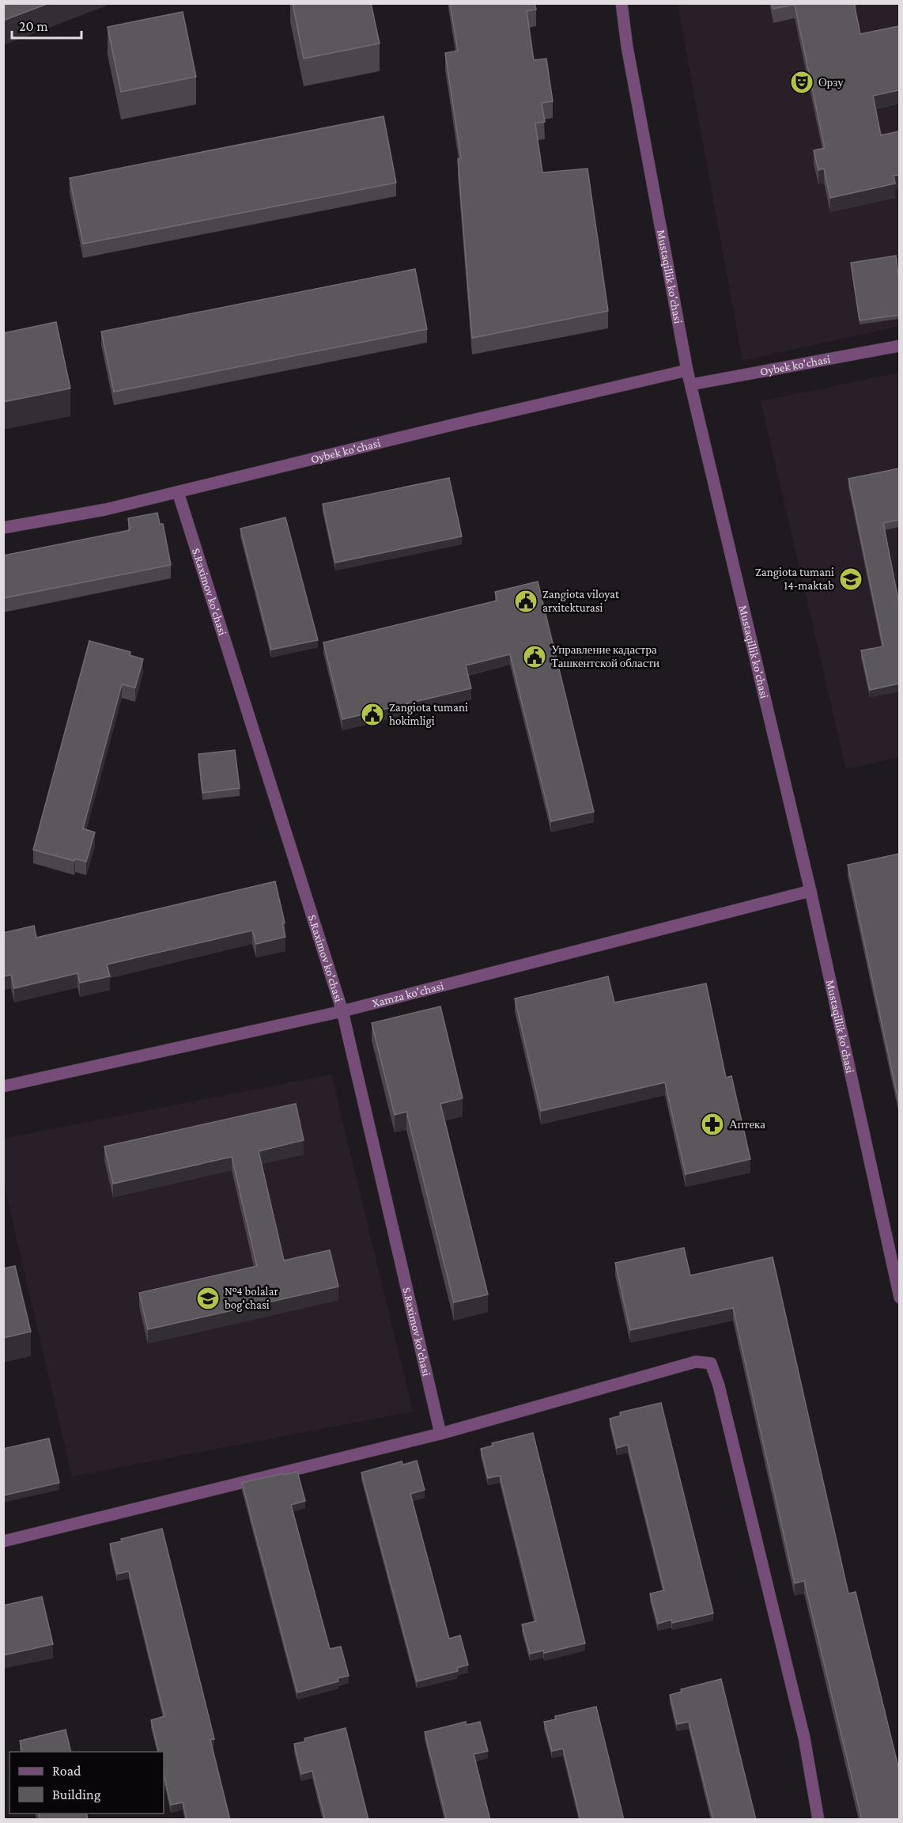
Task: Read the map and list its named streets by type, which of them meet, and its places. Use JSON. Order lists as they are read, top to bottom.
{
  "streets": {
    "street": [
      "Mustaqillik ko'chasi",
      "Oybek ko'chasi",
      "S.Raximov ko'chasi",
      "Xamza ko'chasi"
    ]
  },
  "crossings": [
    ["Mustaqillik ko'chasi", "Oybek ko'chasi"],
    ["Mustaqillik ko'chasi", "Xamza ko'chasi"],
    ["Oybek ko'chasi", "S.Raximov ko'chasi"],
    ["S.Raximov ko'chasi", "Xamza ko'chasi"]
  ],
  "places": {
    "theatre": ["Орзу"],
    "school or university": ["Zangiota tumani 14-maktab", "№4 bolalar bog'chasi"],
    "public building": ["Zangiota viloyat arxitekturasi", "Управление кадастра Ташкентской области", "Zangiota tumani hokimligi"],
    "pharmacy": ["Аптека"]
  },
  "legend": ["Road", "Building"],
  "scale_bar": "20 m"
}
